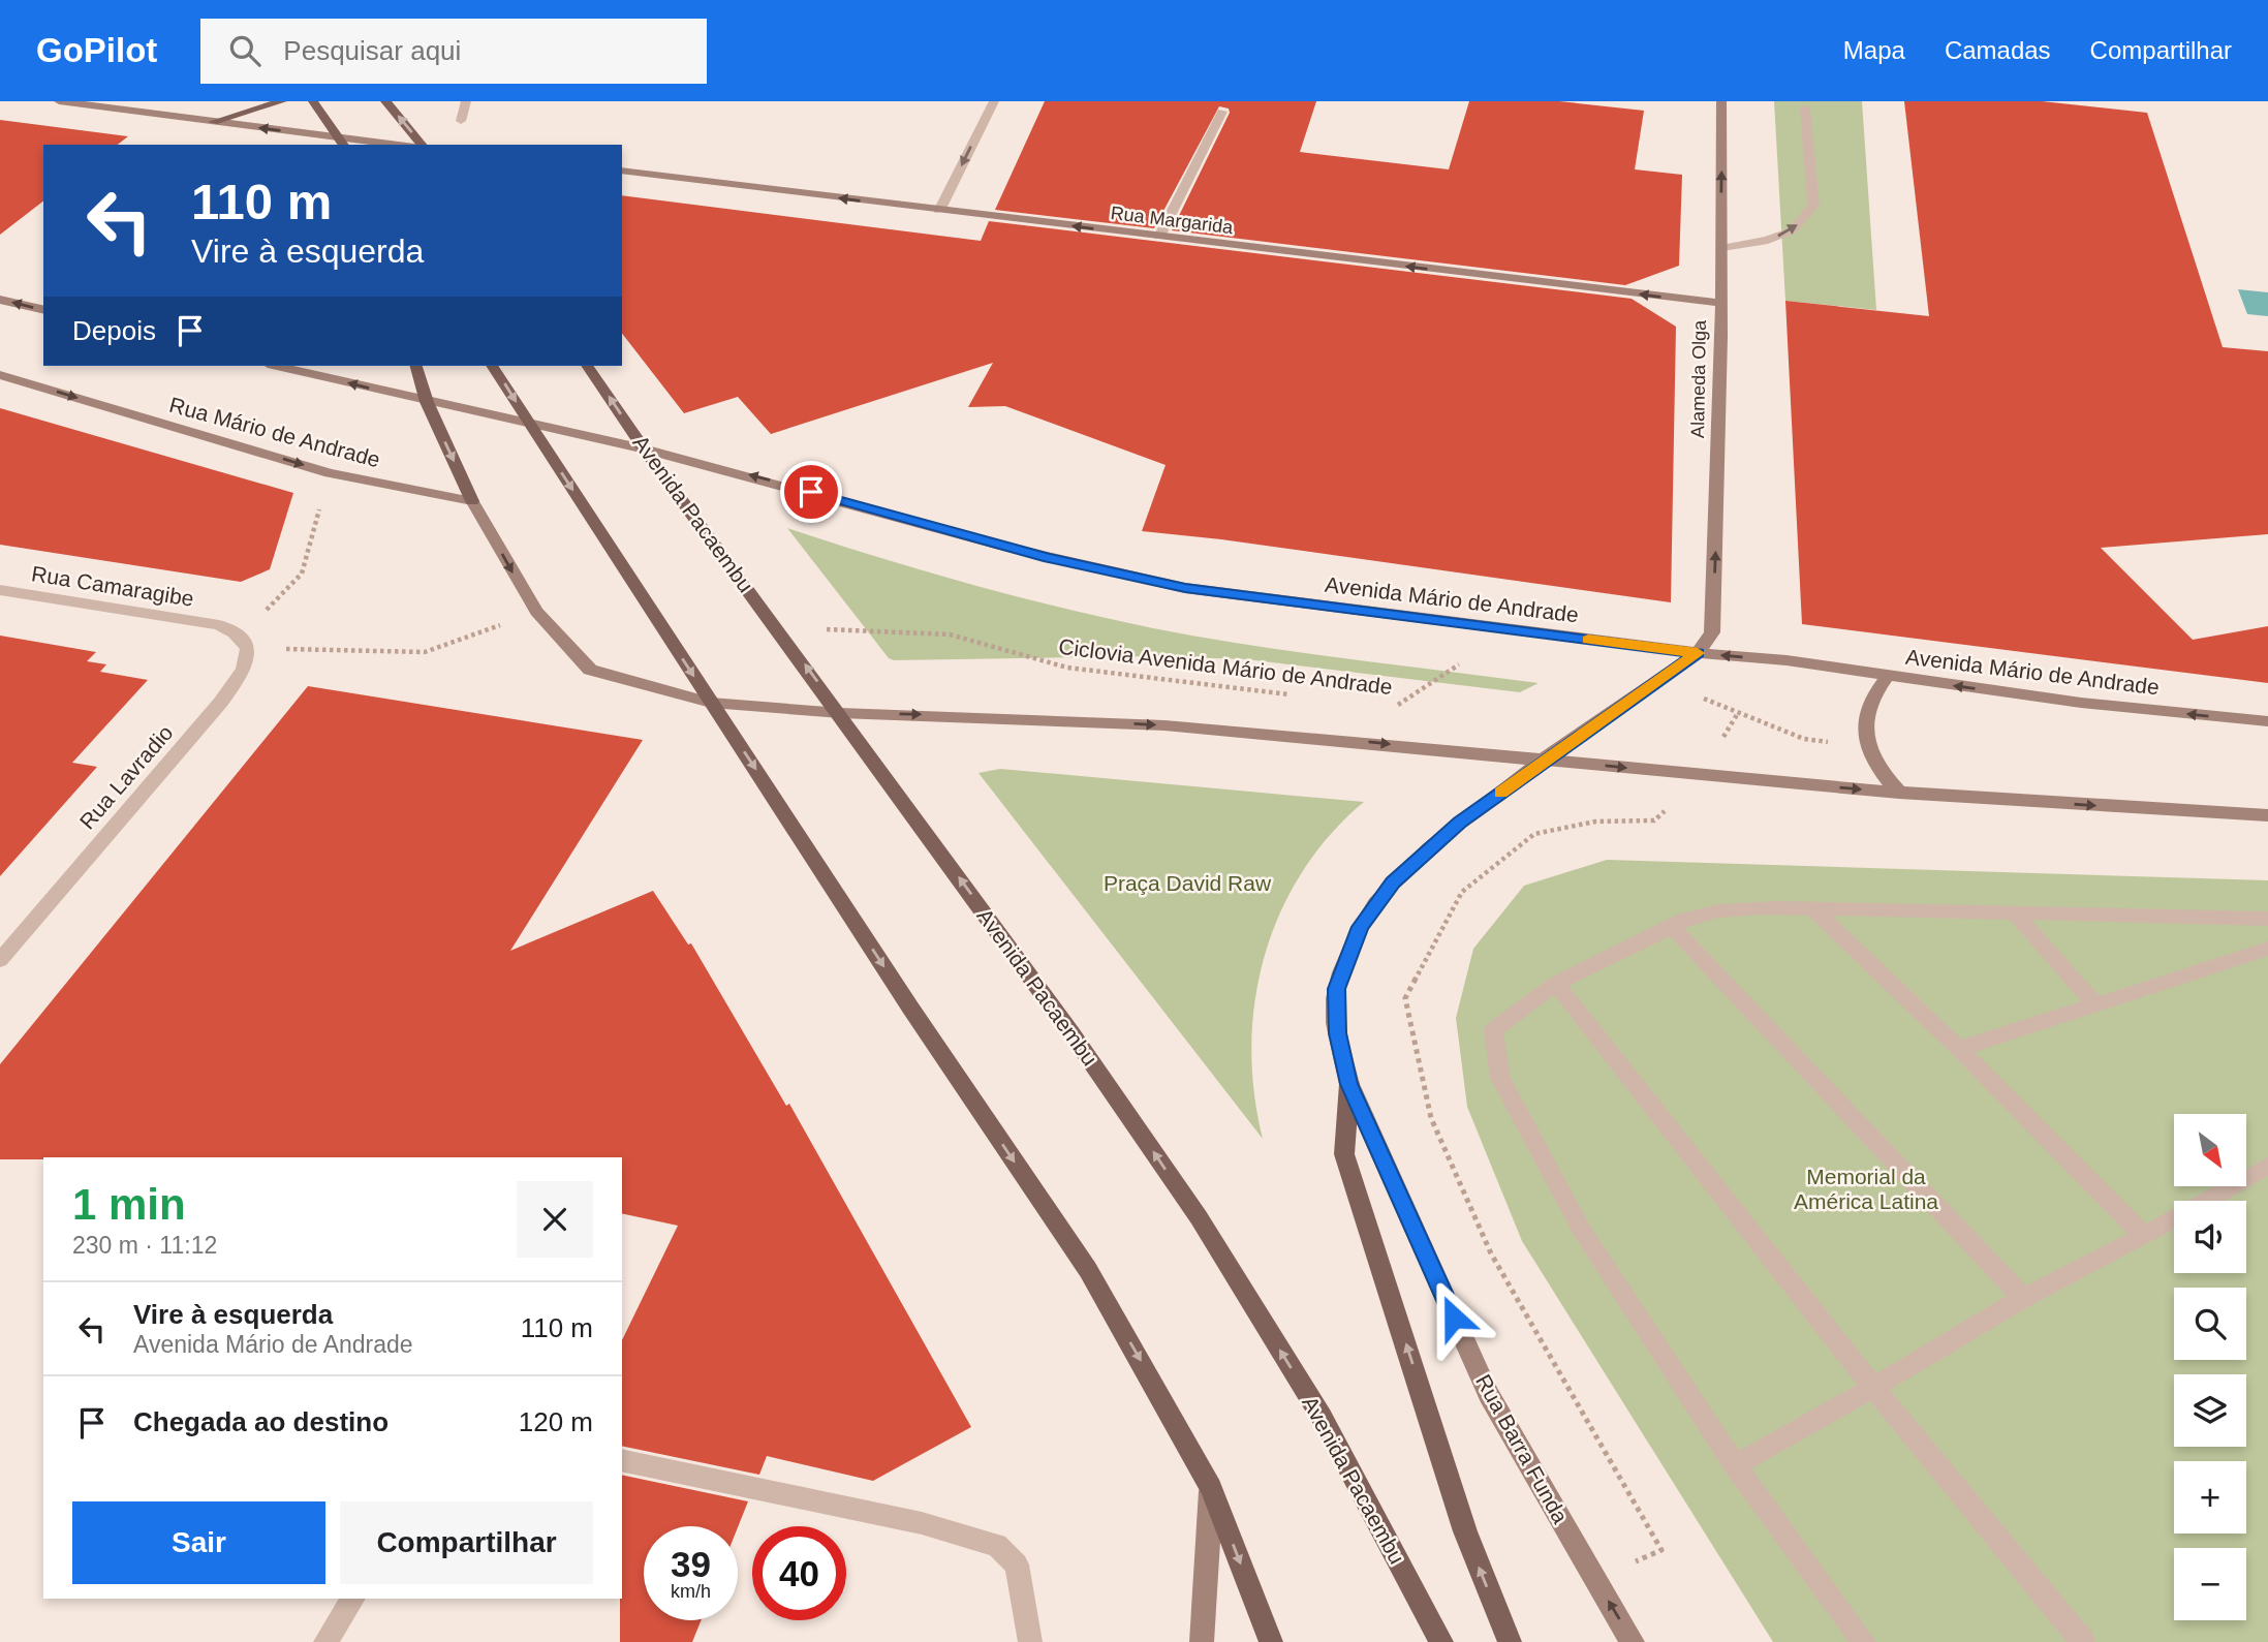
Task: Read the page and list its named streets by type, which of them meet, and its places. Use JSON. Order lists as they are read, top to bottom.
{
  "streets": {
    "main road": ["Avenida Pacaembu"],
    "street": [
      "Rua Margarida",
      "Alameda Olga",
      "Rua Mário de Andrade",
      "Rua Camaragibe",
      "Avenida Mário de Andrade",
      "Rua Lavradio",
      "Rua Barra Funda"
    ],
    "path": ["Ciclovia Avenida Mário de Andrade"]
  },
  "crossings": [
    ["Rua Margarida", "Alameda Olga"],
    ["Alameda Olga", "Avenida Mário de Andrade"],
    ["Alameda Olga", "Rua Barra Funda"],
    ["Avenida Pacaembu", "Avenida Mário de Andrade"],
    ["Avenida Pacaembu", "Ciclovia Avenida Mário de Andrade"],
    ["Rua Camaragibe", "Rua Lavradio"],
    ["Avenida Mário de Andrade", "Rua Barra Funda"]
  ],
  "one_way": ["Rua Margarida", "Alameda Olga", "Rua Barra Funda"],
  "parks": ["Praça David Raw", "Memorial da América Latina"],
  "north": "bottom right",
  "page": {
    "header": "GoPilot",
    "search": "Pesquisar aqui",
    "nav": ["Mapa", "Camadas", "Compartilhar"],
    "turn": ["110 m", "Vire à esquerda"],
    "then": "Depois",
    "map_buttons": ["+", "−"],
    "heading": ["1 min", "230 m · 11:12"],
    "list": [
      {
        "name": "Vire à esquerda",
        "note": "Avenida Mário de Andrade",
        "value": "110 m"
      },
      {
        "name": "Chegada ao destino",
        "value": "120 m"
      }
    ],
    "buttons": ["Sair", "Compartilhar"],
    "speed": "39 km/h",
    "limit": "40"
  }
}
